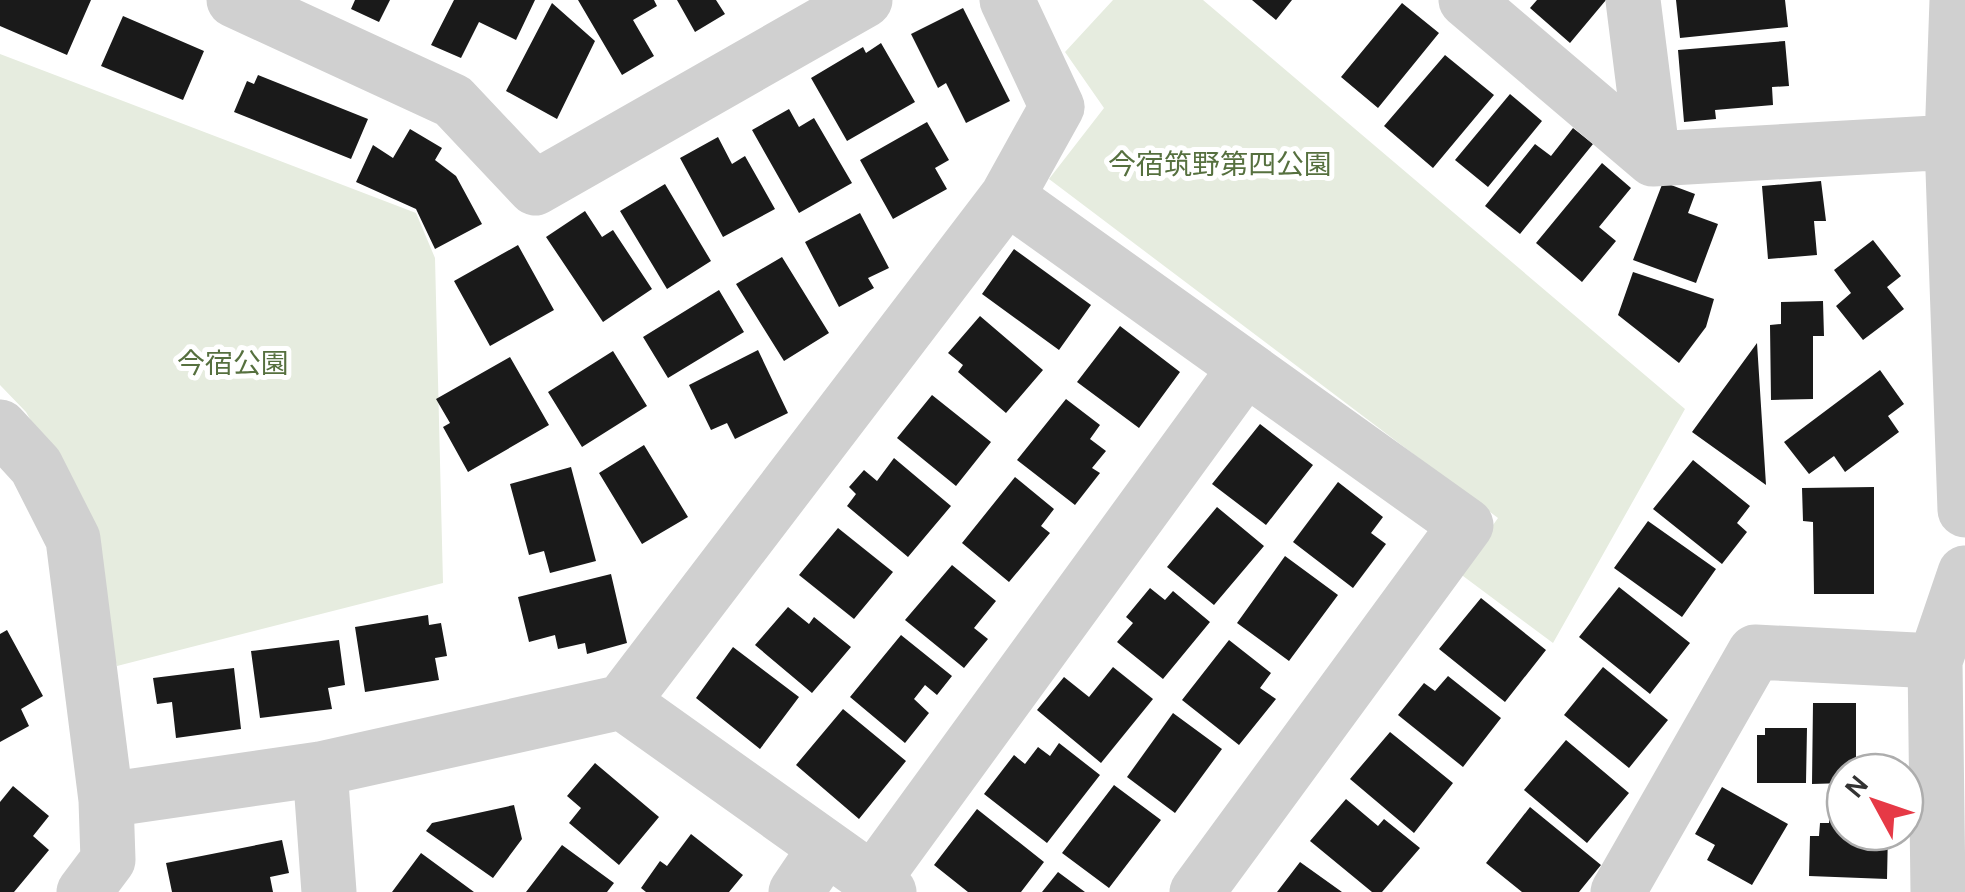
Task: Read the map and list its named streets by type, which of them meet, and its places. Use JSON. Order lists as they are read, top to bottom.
{
  "parks": ["今宿筑野第四公園", "今宿公園"],
  "north": "top left"
}
